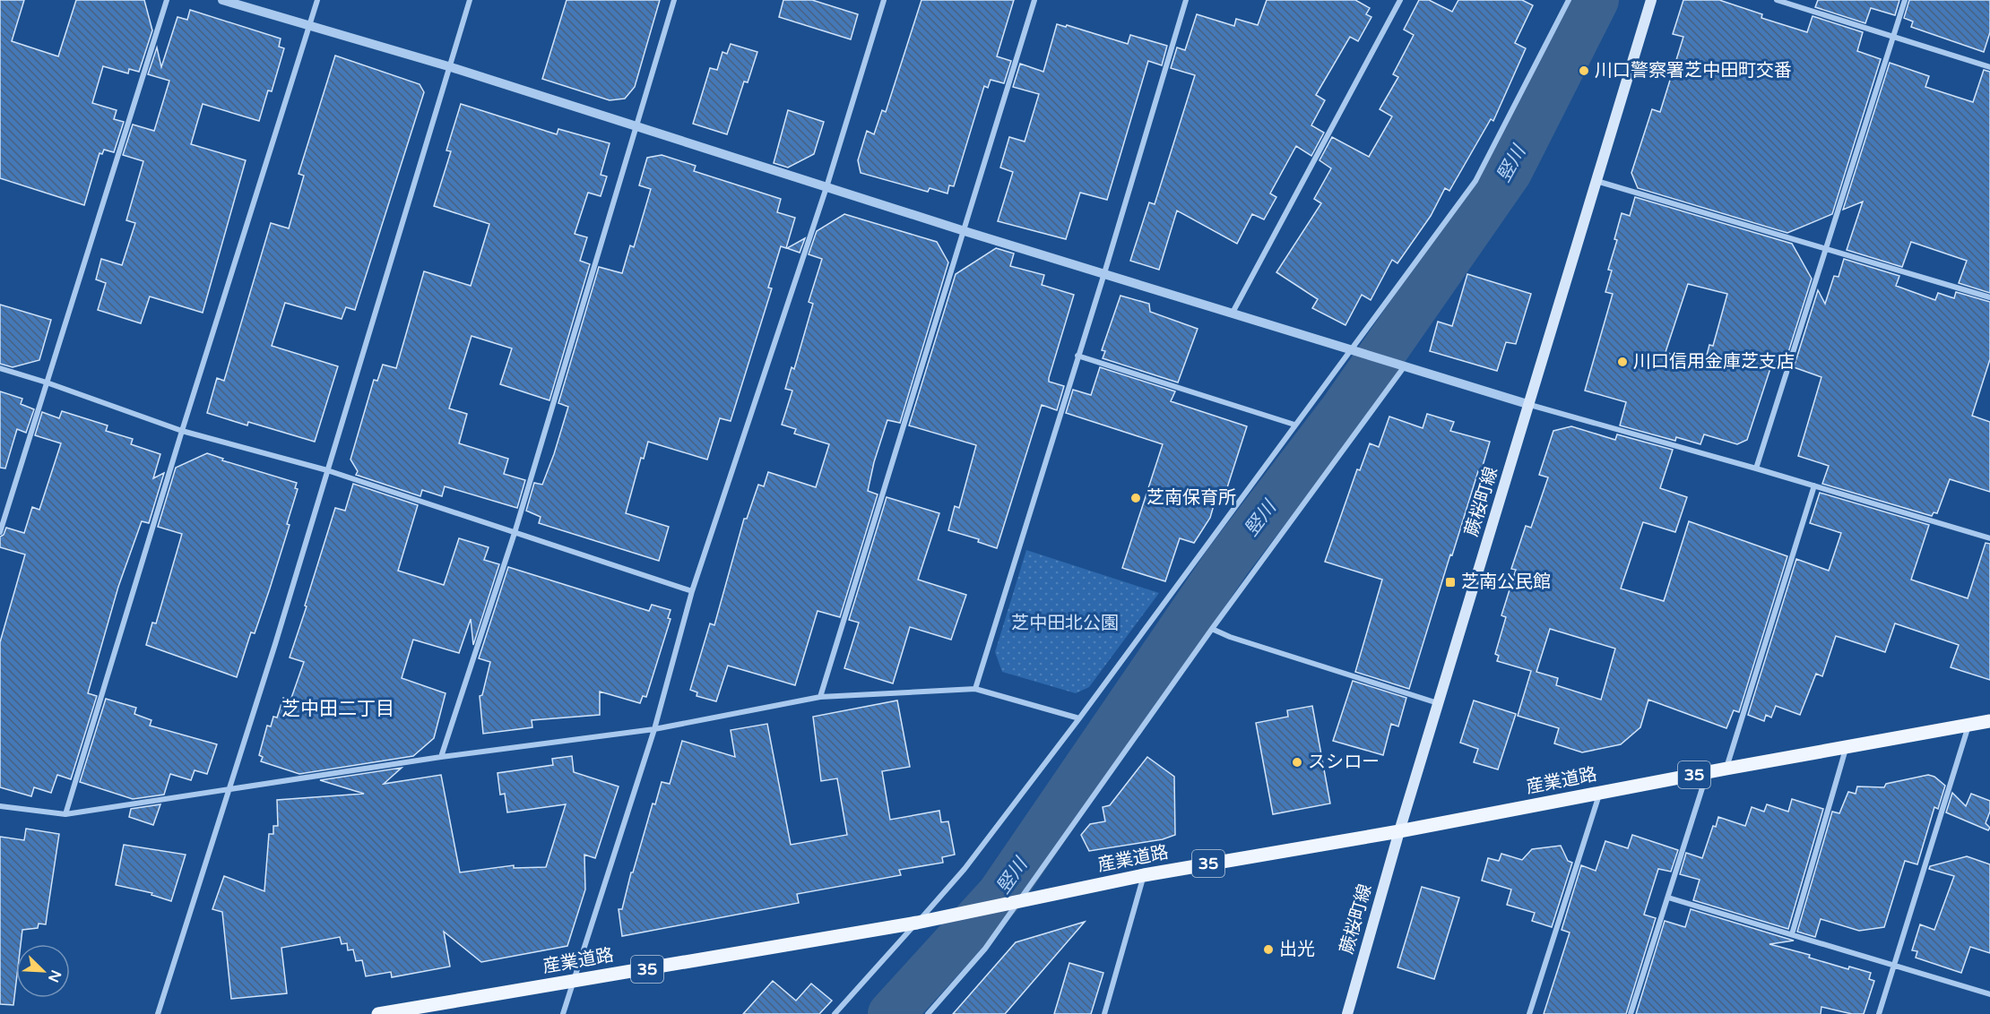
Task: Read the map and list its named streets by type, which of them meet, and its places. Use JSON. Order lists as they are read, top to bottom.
{
  "streets": {
    "main road": ["蕨桜町線", "35", "産業道路"]
  },
  "crossings": [
    ["蕨桜町線", "産業道路"]
  ],
  "districts": ["芝中田二丁目"],
  "water": ["竪川"],
  "parks": ["芝中田北公園"],
  "places": {
    "other": [
      "川口警察署芝中田町交番",
      "川口信用金庫芝支店",
      "芝南保育所",
      "スシロー",
      "出光"
    ],
    "transit": ["芝南公民館"]
  },
  "north": "bottom right"
}
